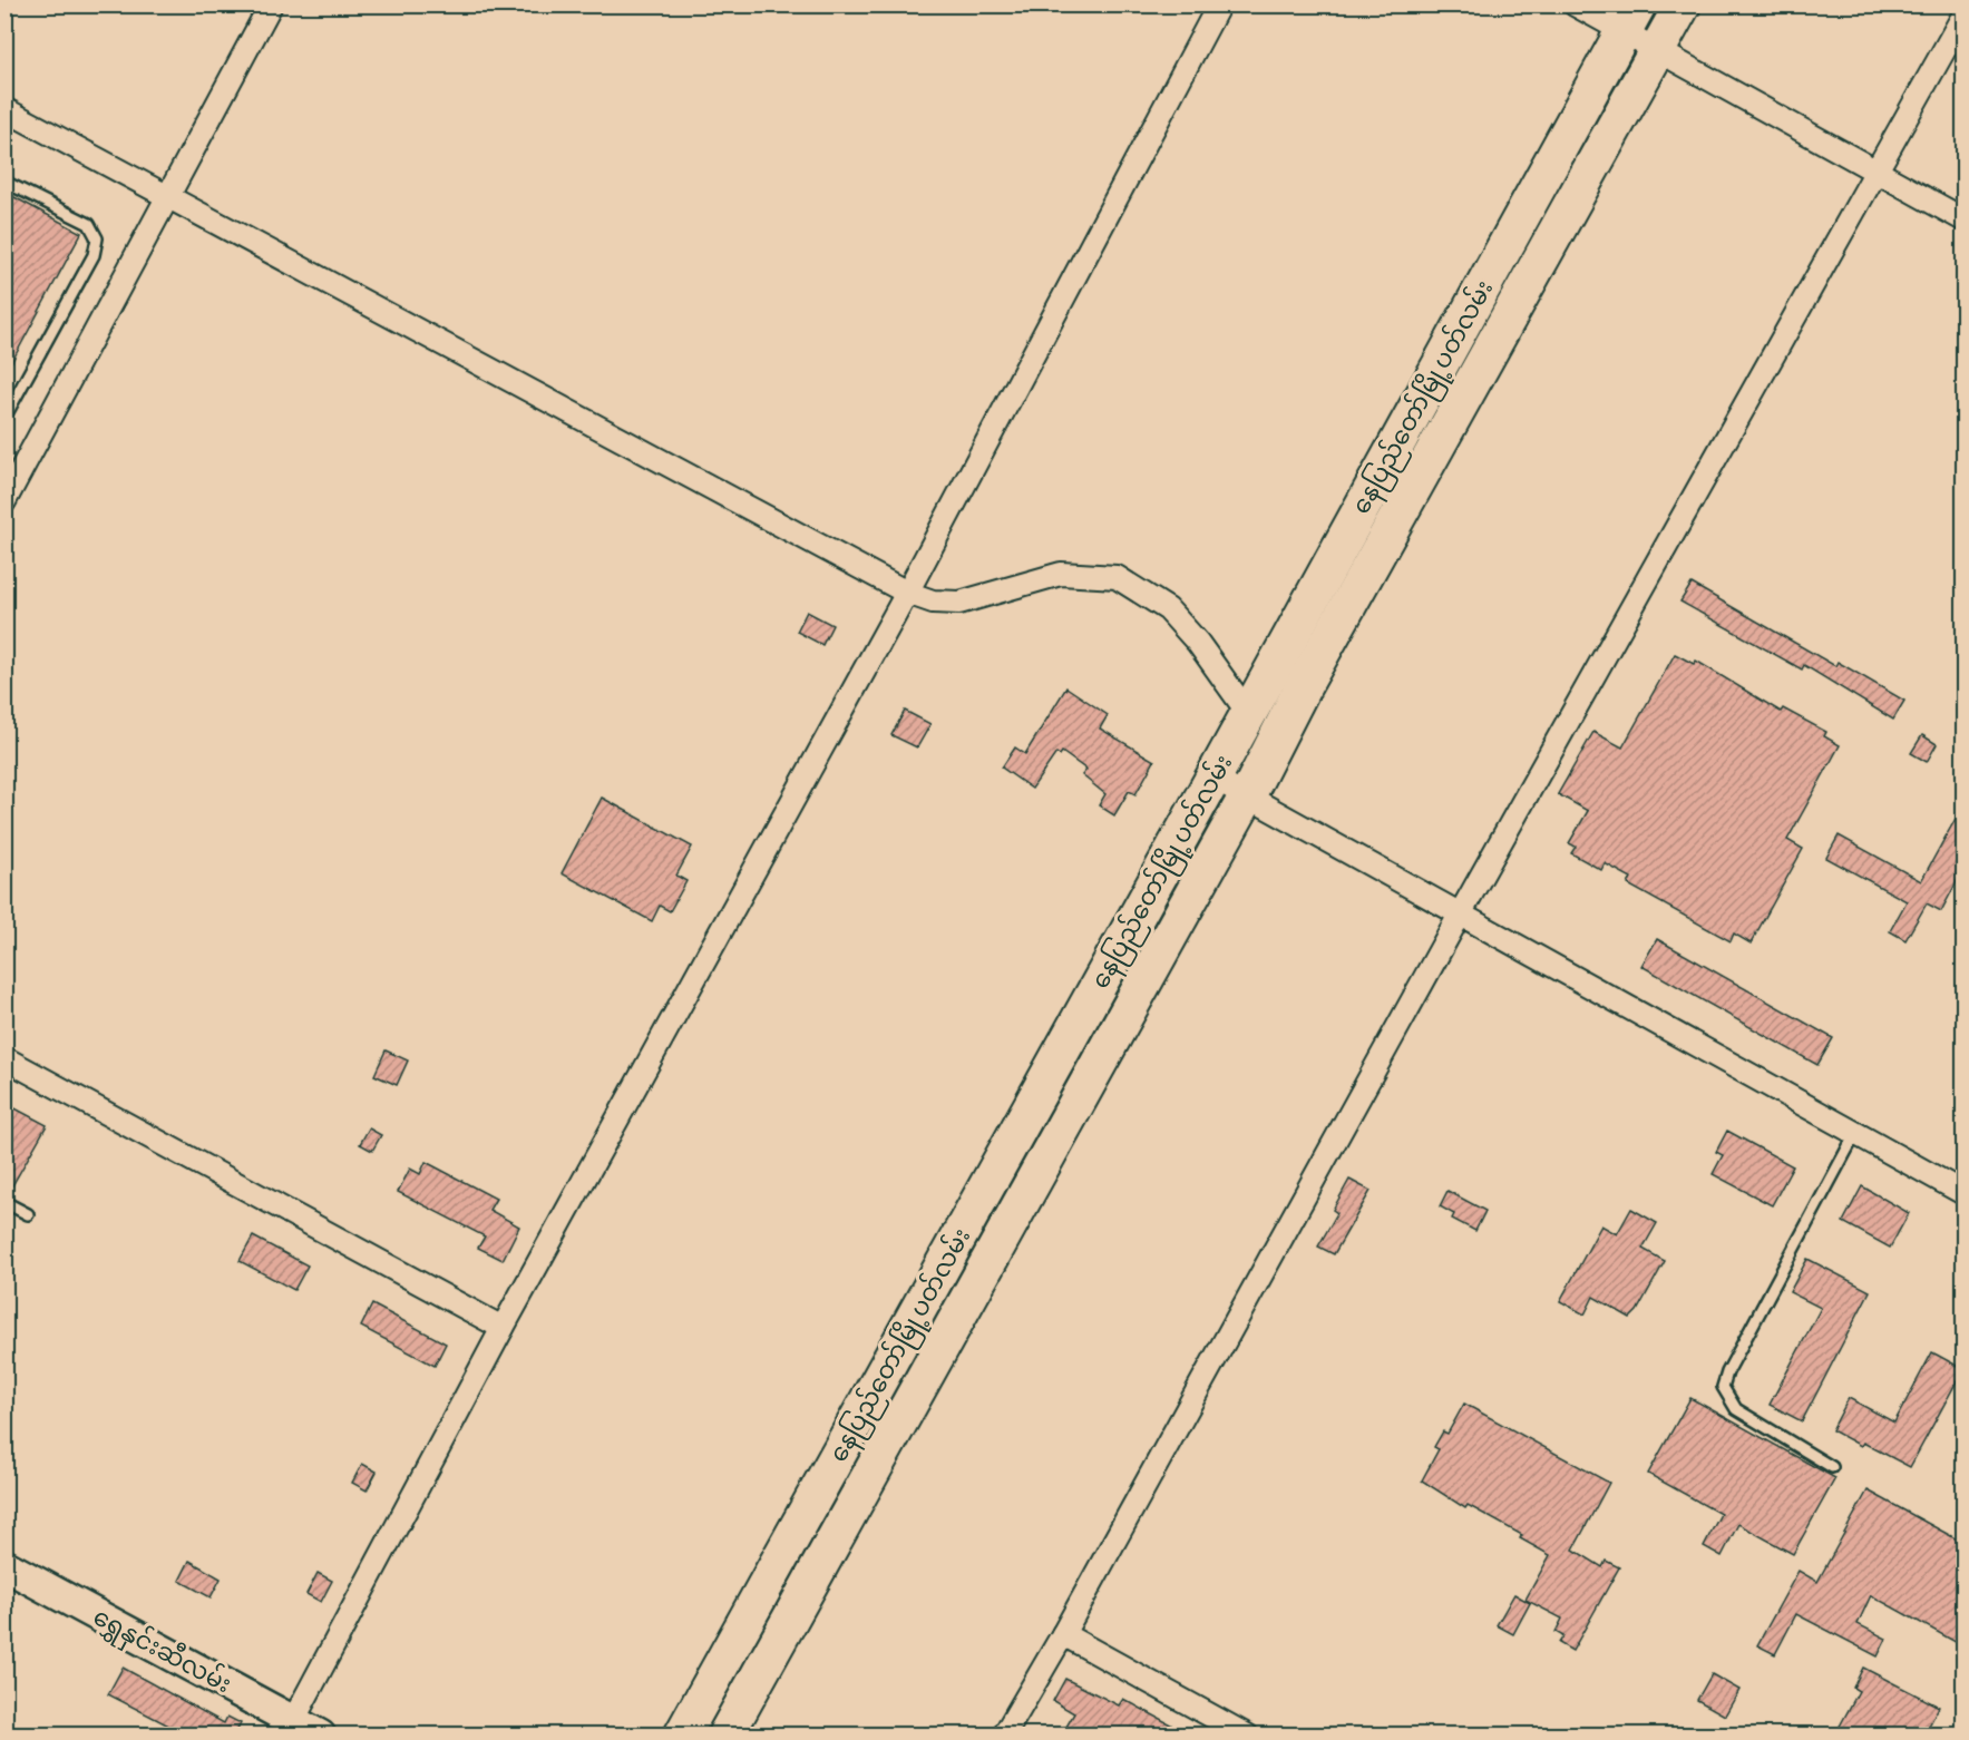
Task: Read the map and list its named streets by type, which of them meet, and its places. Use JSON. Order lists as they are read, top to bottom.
{
  "streets": {
    "main road": ["နေပြည်တော်မြို့ပတ်လမ်း"],
    "street": ["ရွှေနှင်းဆီလမ်း"]
  }
}
